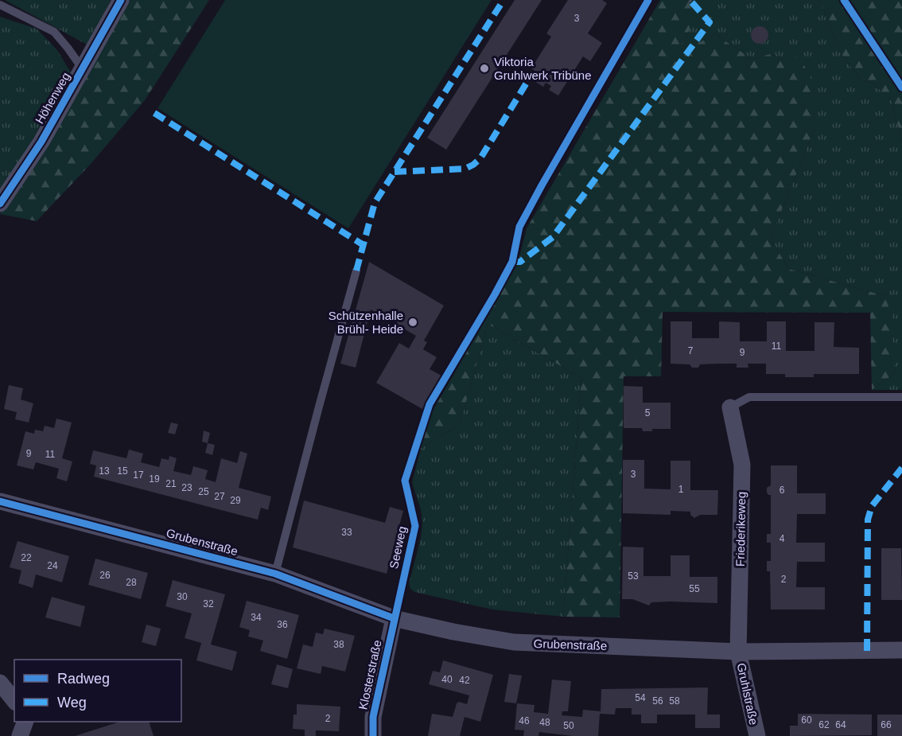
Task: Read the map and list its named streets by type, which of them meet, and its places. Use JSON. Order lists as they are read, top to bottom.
{
  "streets": {
    "street": [
      "Höhenweg",
      "Friederikeweg",
      "Grubenstraße",
      "Klosterstraße",
      "Gruhlstraße"
    ],
    "lane": ["Seeweg"]
  },
  "crossings": [
    ["Friederikeweg", "Grubenstraße"],
    ["Friederikeweg", "Gruhlstraße"],
    ["Grubenstraße", "Seeweg"],
    ["Grubenstraße", "Klosterstraße"],
    ["Grubenstraße", "Gruhlstraße"],
    ["Seeweg", "Klosterstraße"]
  ],
  "places": ["Viktoria Gruhlwerk Tribüne", "Schützenhalle Brühl- Heide"],
  "house_numbers": [
    "3",
    "11",
    "7",
    "9",
    "5",
    "9",
    "11",
    "13",
    "15",
    "3",
    "17",
    "19",
    "21",
    "23",
    "1",
    "6",
    "25",
    "27",
    "29",
    "33",
    "4",
    "22",
    "24",
    "26",
    "53",
    "2",
    "28",
    "55",
    "30",
    "32",
    "34",
    "36",
    "38",
    "40",
    "42",
    "54",
    "56",
    "58",
    "2",
    "60",
    "46",
    "48",
    "62",
    "64",
    "66",
    "50"
  ],
  "legend": ["Radweg", "Weg"]
}
